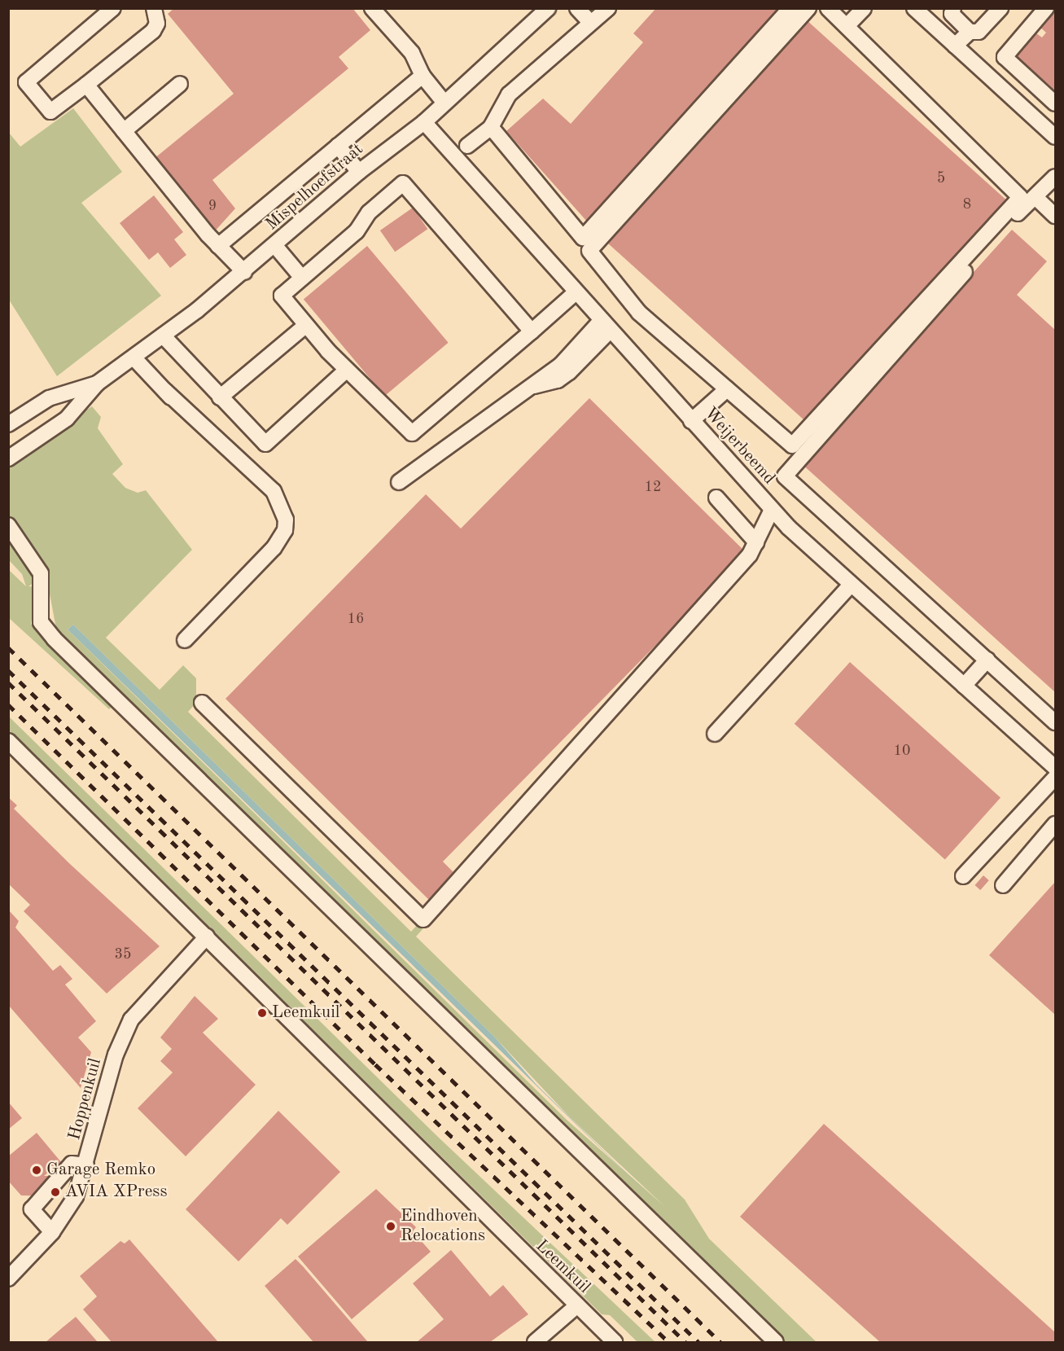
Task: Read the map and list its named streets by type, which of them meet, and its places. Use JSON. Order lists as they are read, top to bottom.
{
  "streets": {
    "street": [
      "Mispelhoefstraat",
      "Weijerbeemd",
      "Hoppenkuil",
      "Leemkuil"
    ]
  },
  "crossings": [
    ["Mispelhoefstraat", "Weijerbeemd"],
    ["Hoppenkuil", "Leemkuil"]
  ],
  "places": [
    "Leemkuil",
    "Garage Remko",
    "AVIA XPress",
    "Eindhoven Relocations"
  ],
  "house_numbers": [
    "5",
    "8",
    "9",
    "12",
    "16",
    "10",
    "35"
  ]
}
